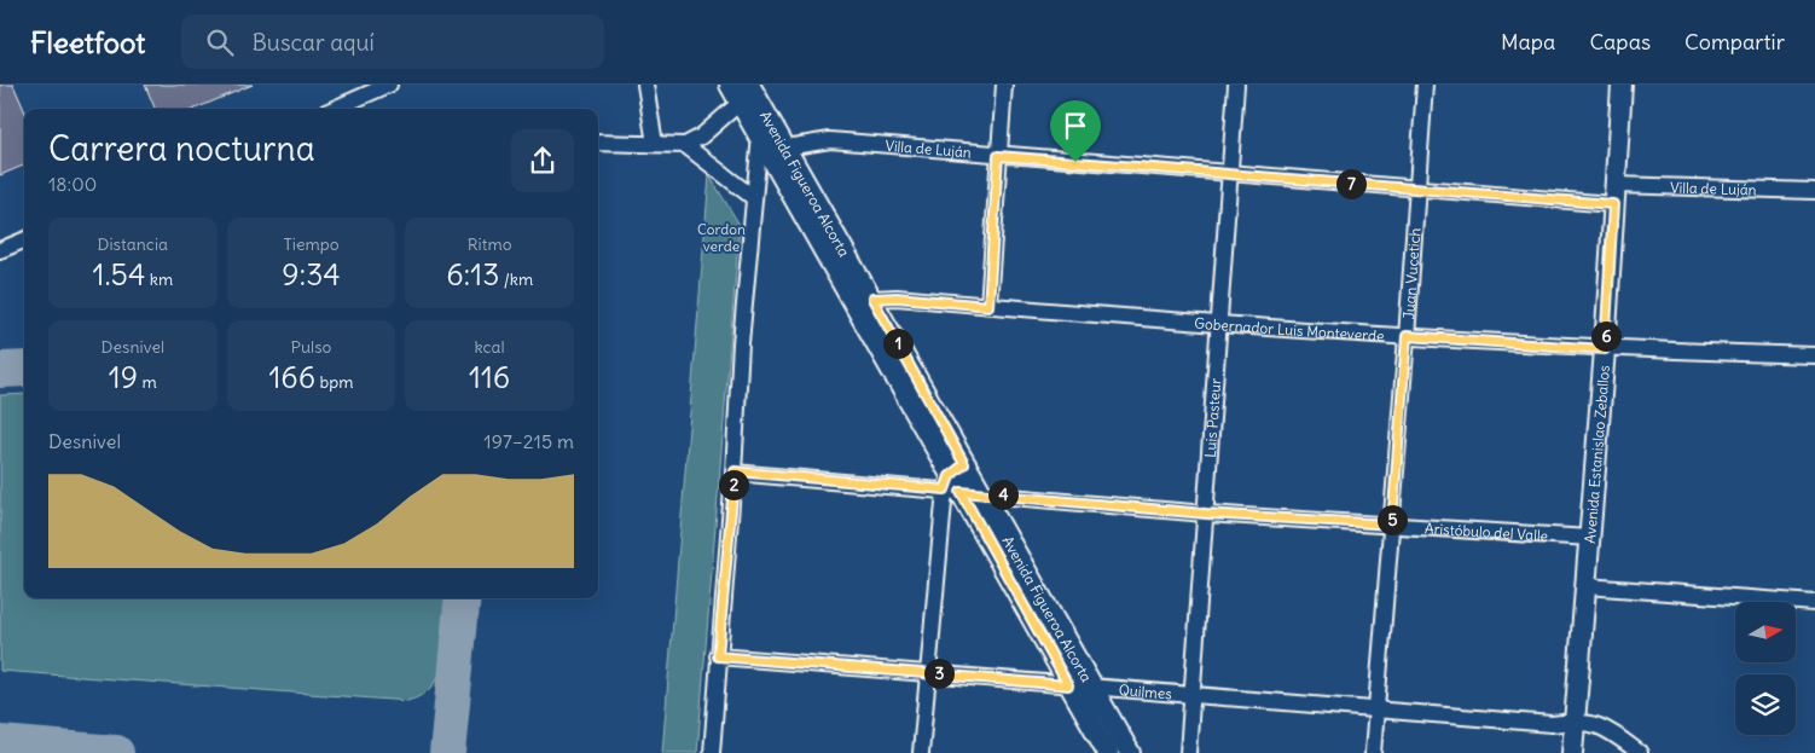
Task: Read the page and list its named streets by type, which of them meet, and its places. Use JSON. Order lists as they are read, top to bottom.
{
  "streets": {
    "main road": ["Avenida Figueroa Alcorta", "Avenida Estanislao Zeballos"],
    "street": [
      "Villa de Luján",
      "Juan Vucetich",
      "Gobernador Luis Monteverde",
      "Luis Pasteur",
      "Aristóbulo del Valle",
      "Quilmes"
    ]
  },
  "crossings": [
    ["Villa de Luján", "Avenida Figueroa Alcorta"],
    ["Villa de Luján", "Juan Vucetich"],
    ["Villa de Luján", "Luis Pasteur"],
    ["Villa de Luján", "Avenida Estanislao Zeballos"],
    ["Avenida Figueroa Alcorta", "Gobernador Luis Monteverde"],
    ["Avenida Figueroa Alcorta", "Aristóbulo del Valle"],
    ["Avenida Figueroa Alcorta", "Quilmes"],
    ["Juan Vucetich", "Gobernador Luis Monteverde"],
    ["Juan Vucetich", "Aristóbulo del Valle"],
    ["Juan Vucetich", "Quilmes"],
    ["Gobernador Luis Monteverde", "Luis Pasteur"],
    ["Gobernador Luis Monteverde", "Avenida Estanislao Zeballos"],
    ["Luis Pasteur", "Aristóbulo del Valle"],
    ["Luis Pasteur", "Quilmes"],
    ["Avenida Estanislao Zeballos", "Aristóbulo del Valle"],
    ["Avenida Estanislao Zeballos", "Quilmes"]
  ],
  "parks": ["Cordon verde"],
  "north": "right",
  "page": {
    "header": "Fleetfoot",
    "search": "Buscar aquí",
    "nav": ["Mapa", "Capas", "Compartir"],
    "heading": ["Carrera nocturna", "18:00"],
    "pins": [
      "7",
      "6",
      "1",
      "2",
      "4",
      "5",
      "3"
    ],
    "stats": [
      ["Distancia", "1.54 km"],
      ["Tiempo", "9:34"],
      ["Ritmo", "6:13 /km"],
      ["Desnivel", "19 m"],
      ["Pulso", "166 bpm"],
      ["kcal", "116"]
    ],
    "chart": ["Desnivel", "197–215 m"]
  }
}
